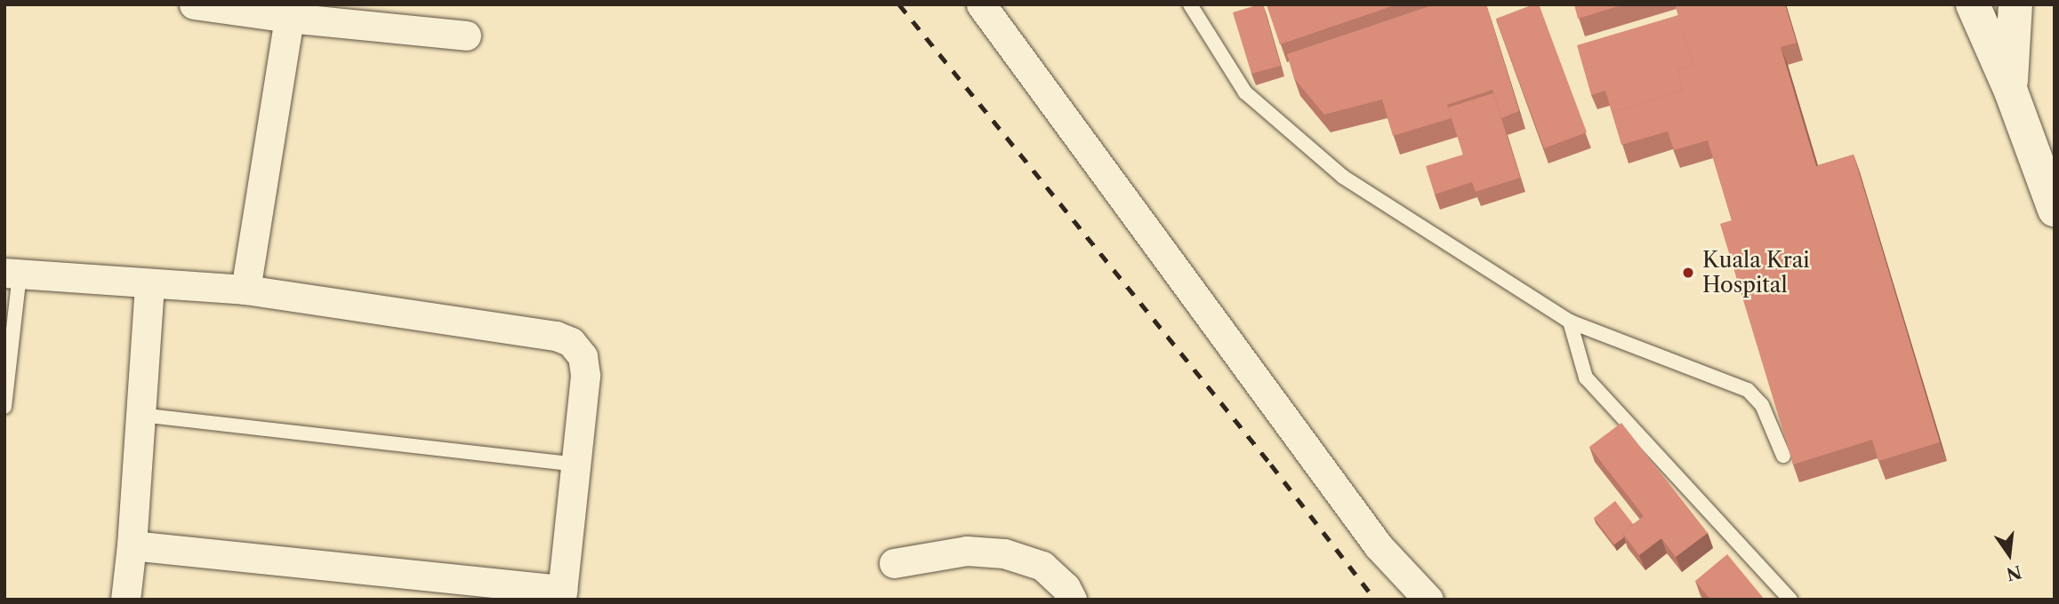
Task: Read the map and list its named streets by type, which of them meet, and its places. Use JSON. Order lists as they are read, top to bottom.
{
  "places": ["Kuala Krai Hospital"],
  "north": "bottom"
}
